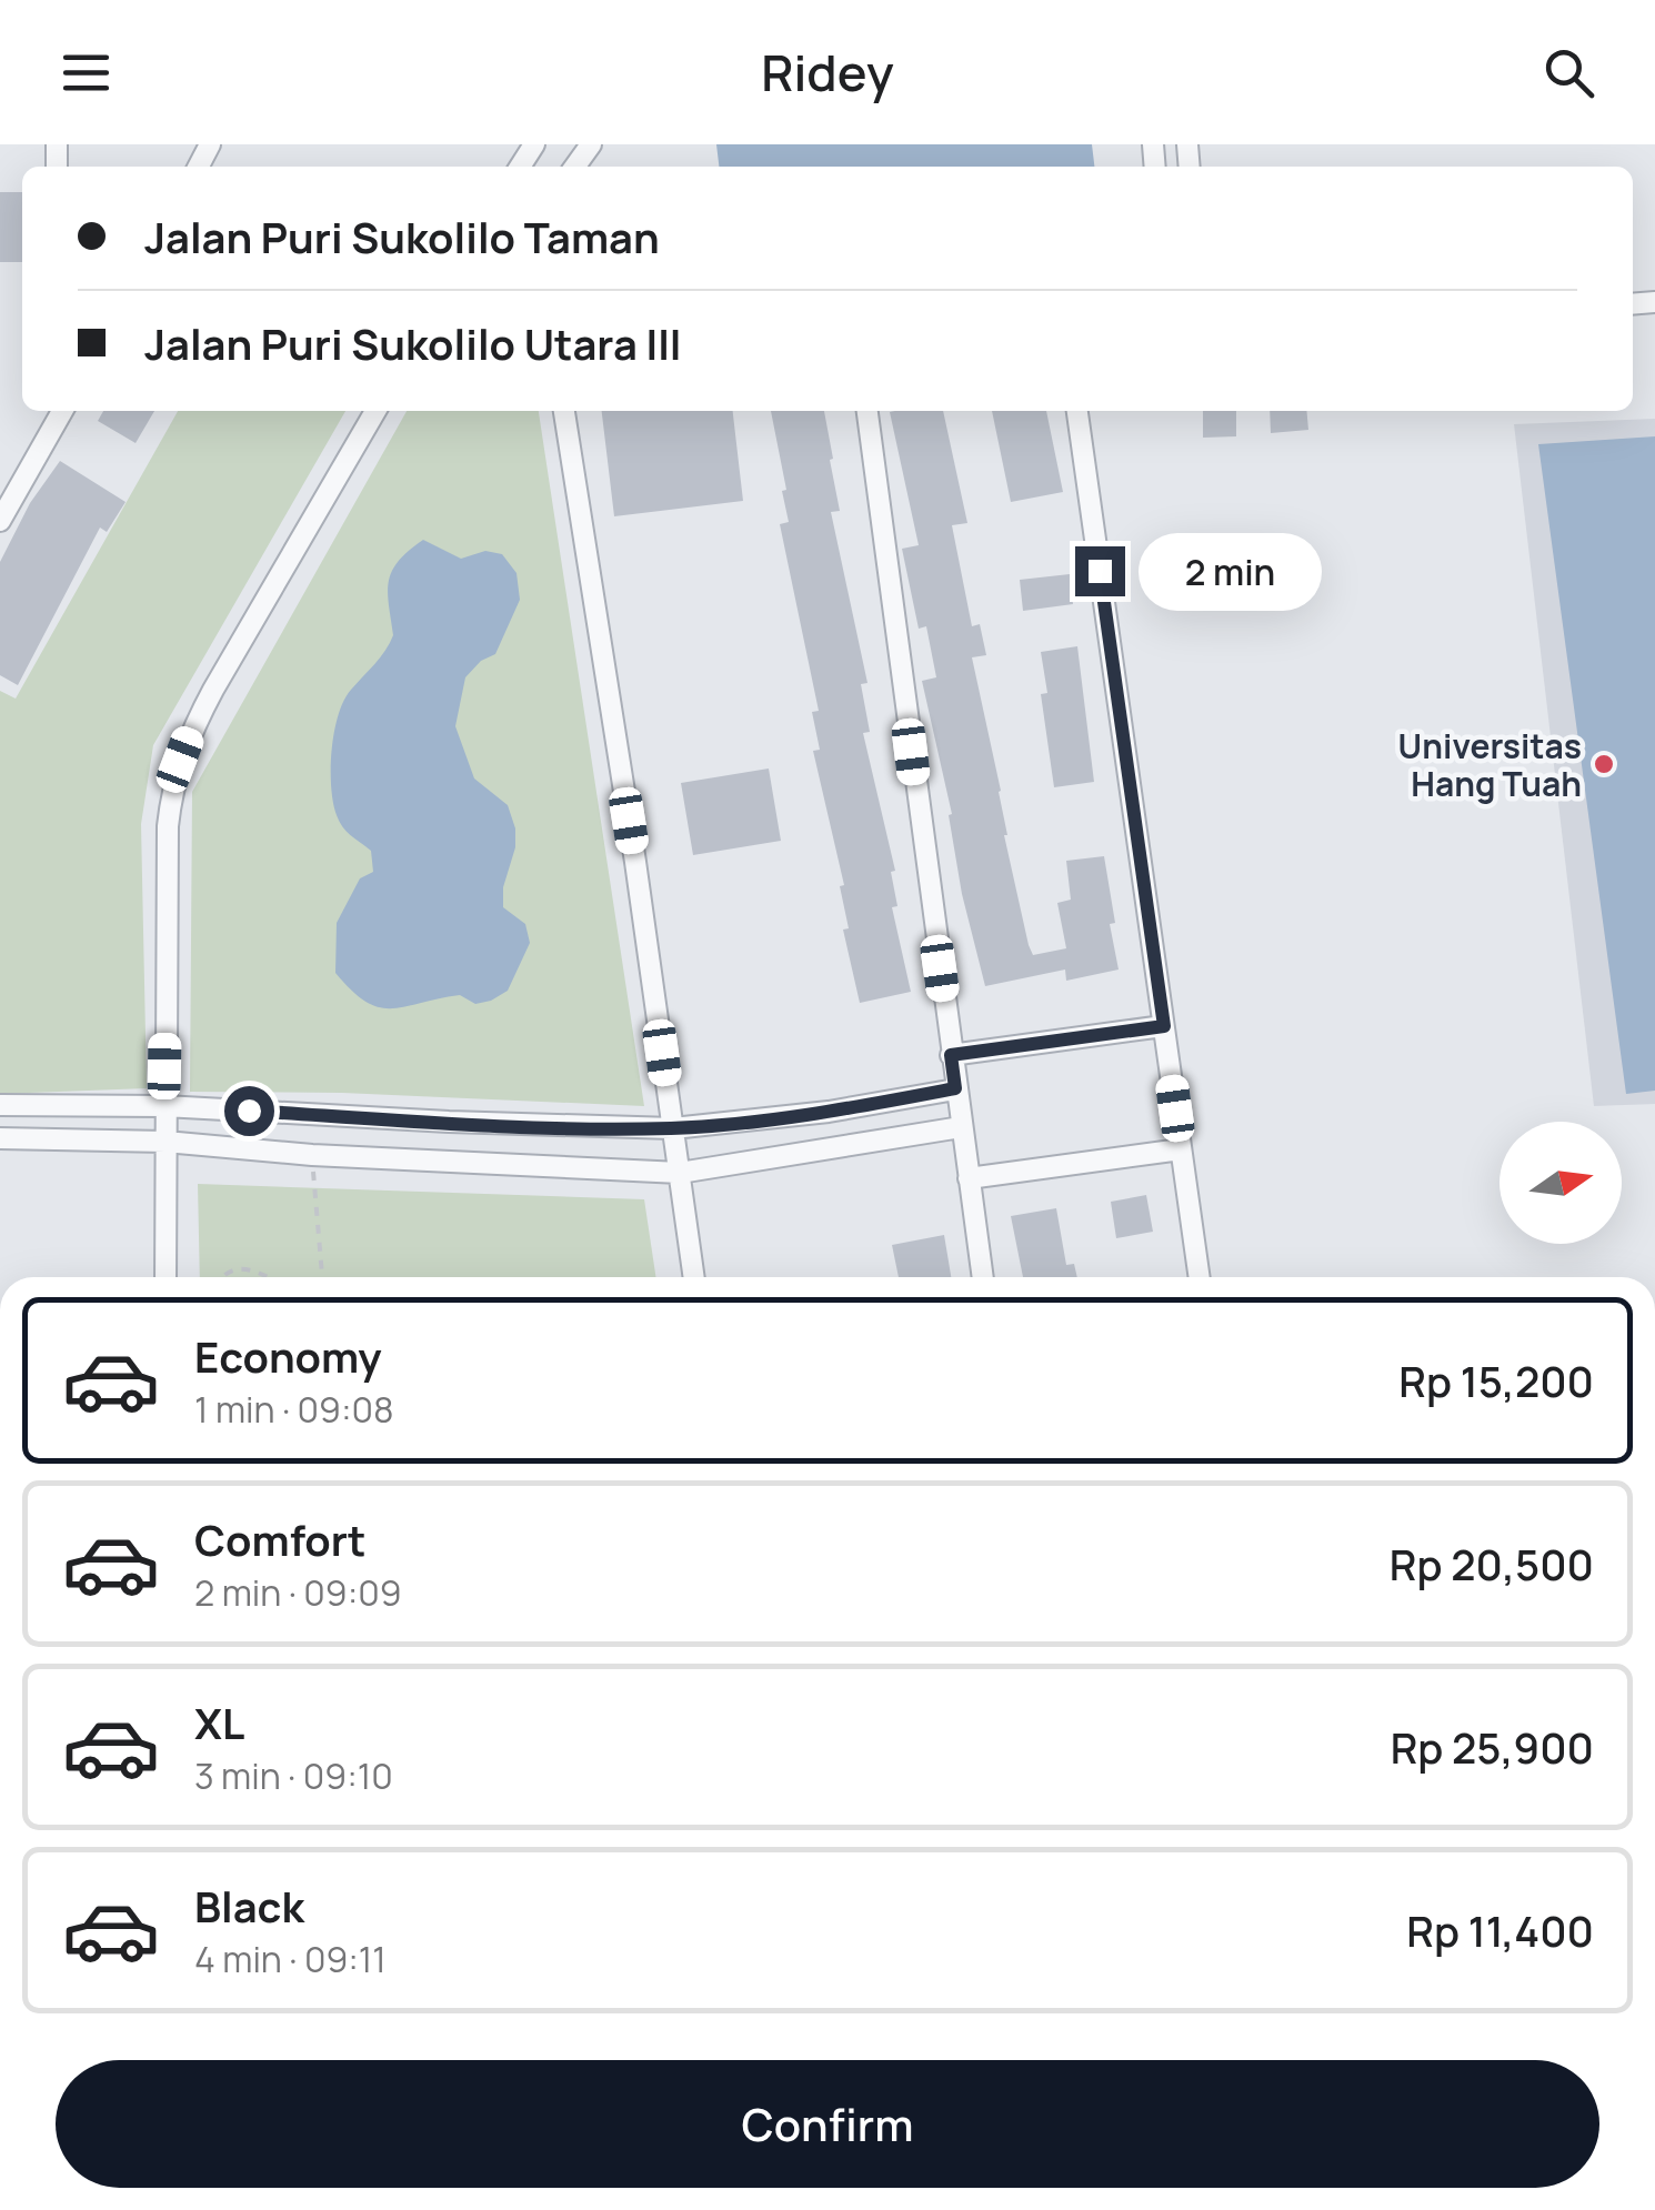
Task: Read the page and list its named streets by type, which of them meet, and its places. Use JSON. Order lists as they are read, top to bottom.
{
  "places": ["Universitas Hang Tuah"],
  "north": "right",
  "page": {
    "header": "Ridey",
    "banner": ["Jalan Puri Sukolilo Taman", "Jalan Puri Sukolilo Utara III"],
    "bubble": "2 min",
    "list": [
      {
        "name": "Economy",
        "note": "1 min · 09:08",
        "value": "Rp 15,200"
      },
      {
        "name": "Comfort",
        "note": "2 min · 09:09",
        "value": "Rp 20,500"
      },
      {
        "name": "XL",
        "note": "3 min · 09:10",
        "value": "Rp 25,900"
      },
      {
        "name": "Black",
        "note": "4 min · 09:11",
        "value": "Rp 11,400"
      }
    ],
    "buttons": "Confirm"
  }
}
